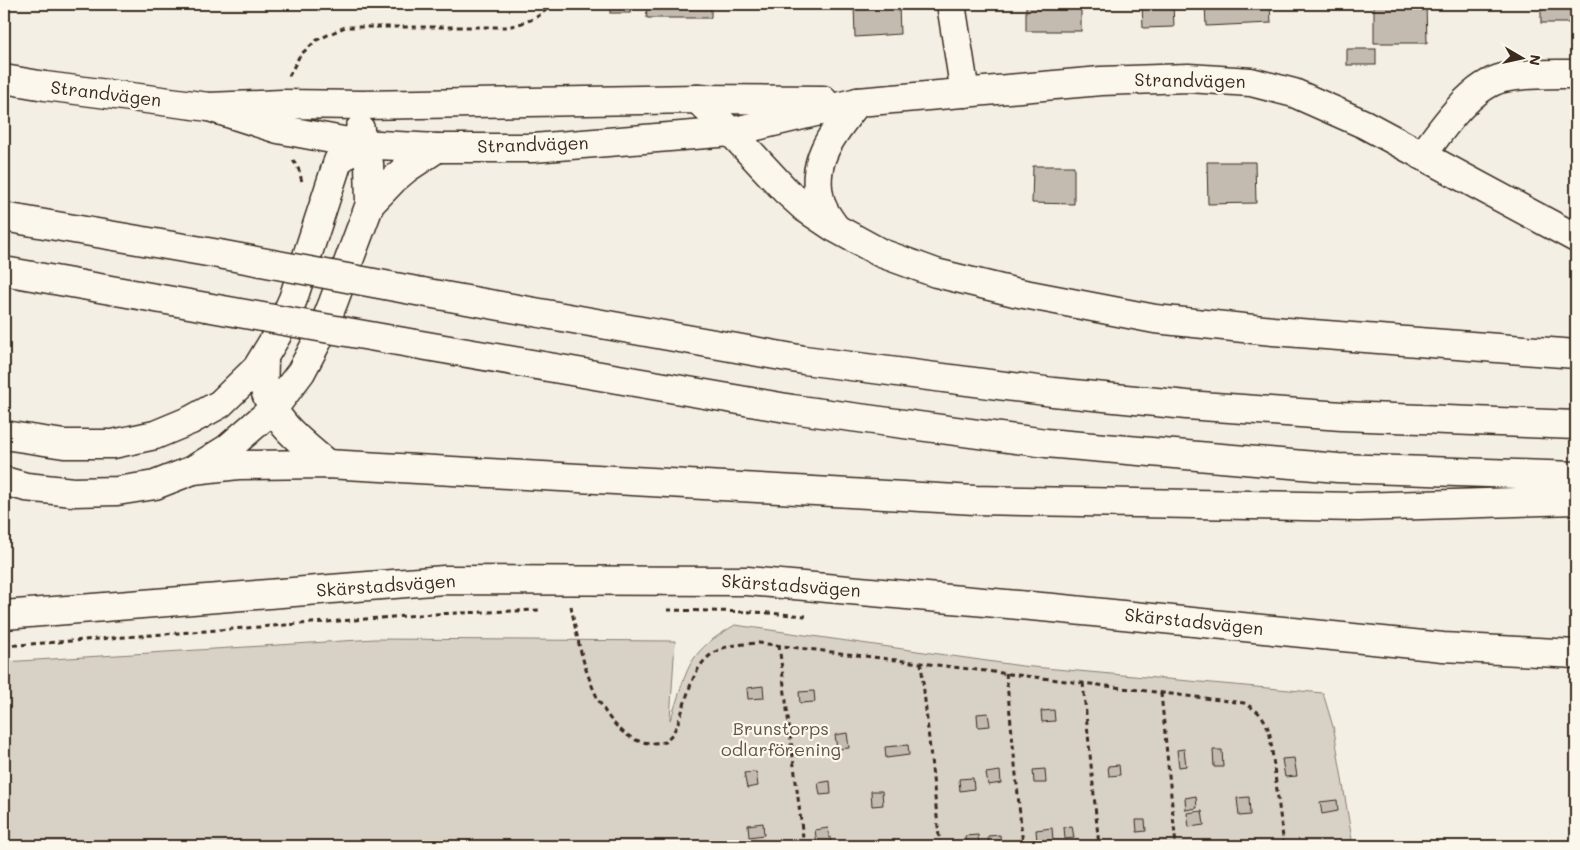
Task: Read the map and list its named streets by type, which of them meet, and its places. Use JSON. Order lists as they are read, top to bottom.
{
  "streets": {
    "main road": ["Strandvägen", "Skärstadsvägen"]
  },
  "parks": ["Brunstorps odlarförening"],
  "north": "right"
}
